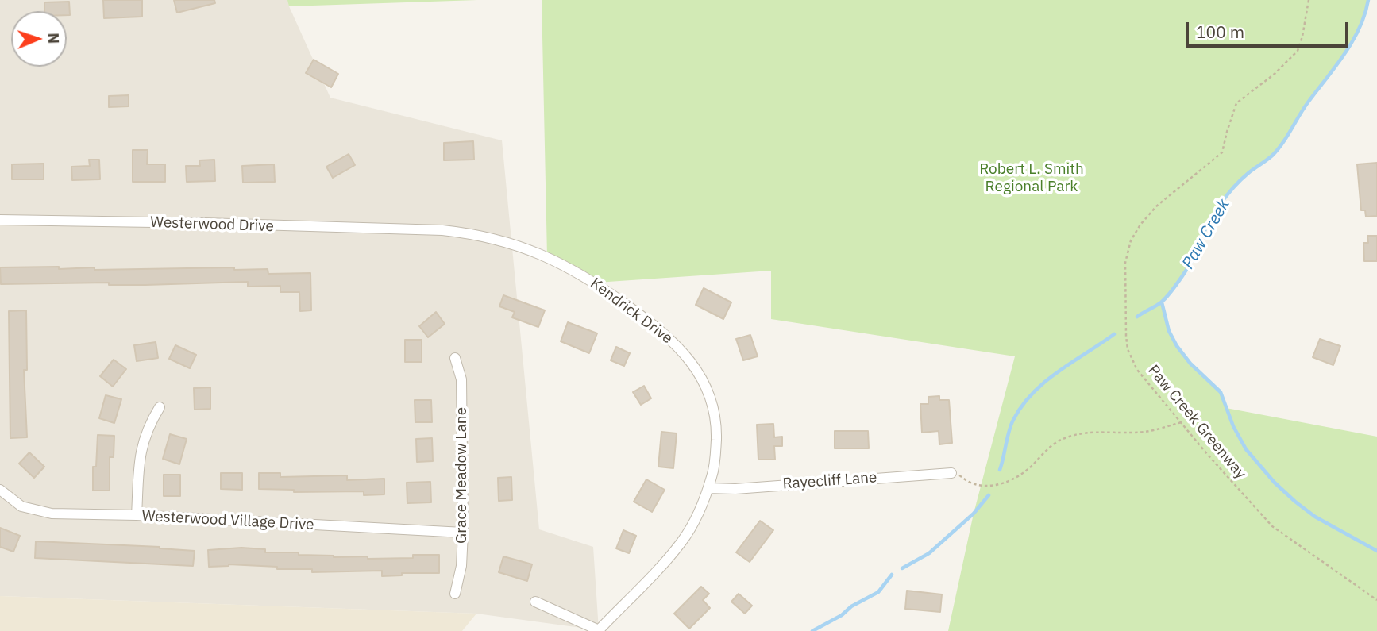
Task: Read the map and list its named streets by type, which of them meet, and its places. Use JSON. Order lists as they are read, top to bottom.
{
  "streets": {
    "street": [
      "Westerwood Drive",
      "Kendrick Drive",
      "Grace Meadow Lane",
      "Rayecliff Lane",
      "Westerwood Village Drive"
    ],
    "path": ["Paw Creek Greenway"]
  },
  "crossings": [
    ["Westerwood Drive", "Kendrick Drive"],
    ["Kendrick Drive", "Rayecliff Lane"],
    ["Grace Meadow Lane", "Westerwood Village Drive"]
  ],
  "water": ["Paw Creek"],
  "parks": ["Robert L. Smith Regional Park"],
  "scale_bar": "100 m",
  "north": "right"
}
